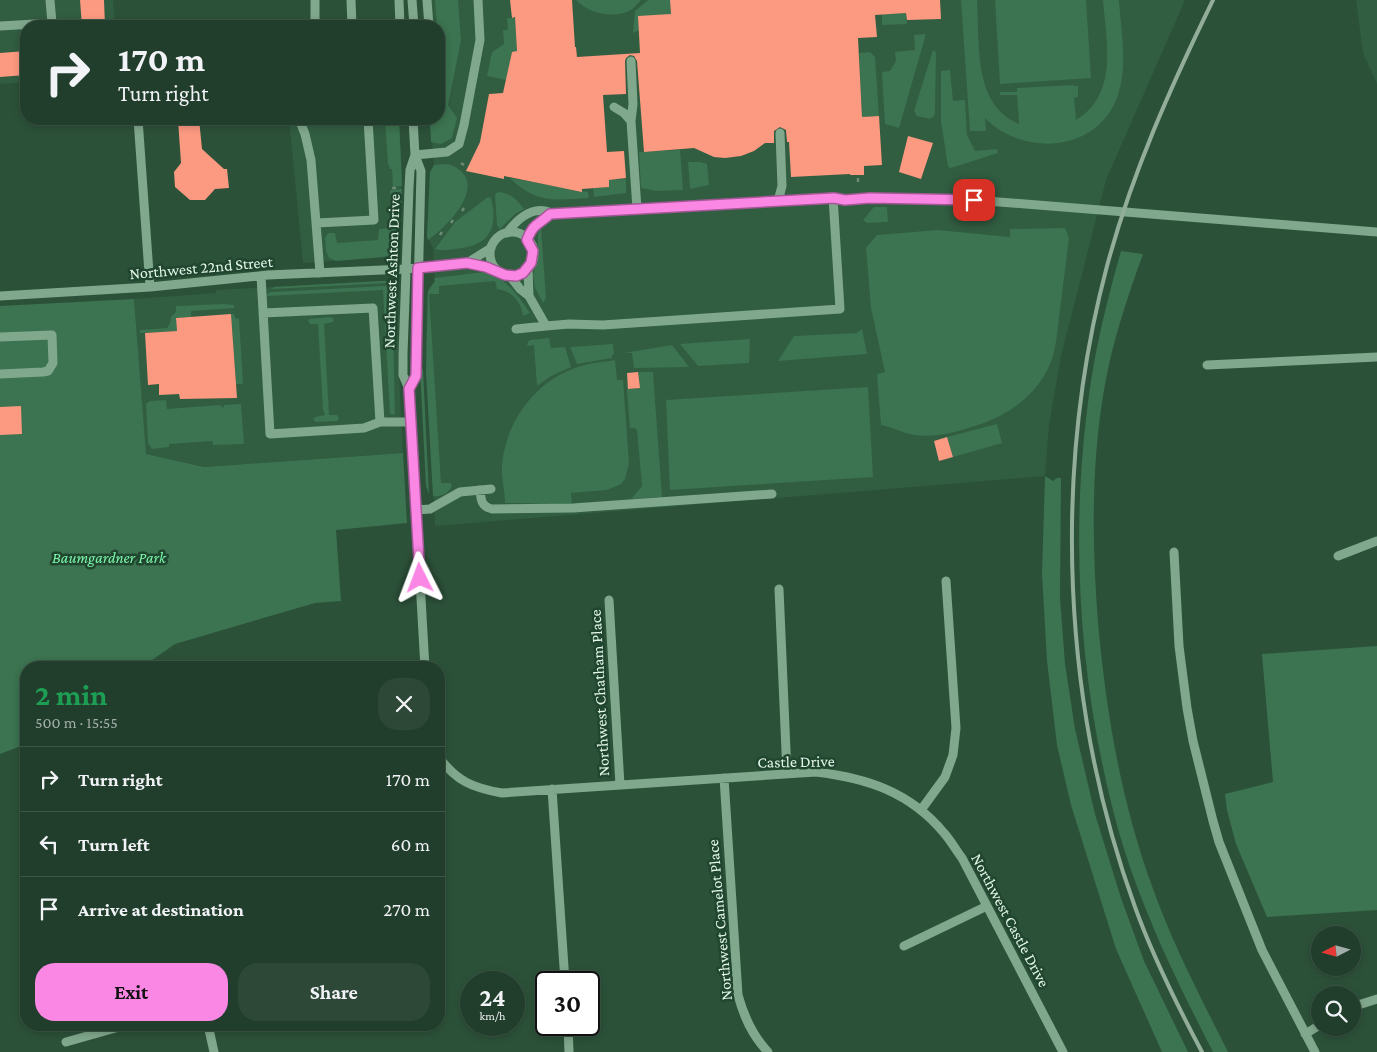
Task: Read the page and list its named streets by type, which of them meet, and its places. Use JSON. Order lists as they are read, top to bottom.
{
  "streets": {
    "street": [
      "Northwest 22nd Street",
      "Northwest Ashton Drive",
      "Northwest Chatham Place",
      "Castle Drive",
      "Northwest Camelot Place",
      "Northwest Castle Drive"
    ]
  },
  "crossings": [
    ["Northwest 22nd Street", "Northwest Ashton Drive"],
    ["Northwest Chatham Place", "Castle Drive"],
    ["Castle Drive", "Northwest Camelot Place"],
    ["Castle Drive", "Northwest Castle Drive"]
  ],
  "parks": ["Baumgardner Park"],
  "north": "left",
  "page": {
    "turn": ["170 m", "Turn right"],
    "heading": ["2 min", "500 m · 15:55"],
    "list": [
      {
        "name": "Turn right",
        "value": "170 m"
      },
      {
        "name": "Turn left",
        "value": "60 m"
      },
      {
        "name": "Arrive at destination",
        "value": "270 m"
      }
    ],
    "buttons": ["Exit", "Share"],
    "speed": "24 km/h",
    "limit": "30"
  }
}
